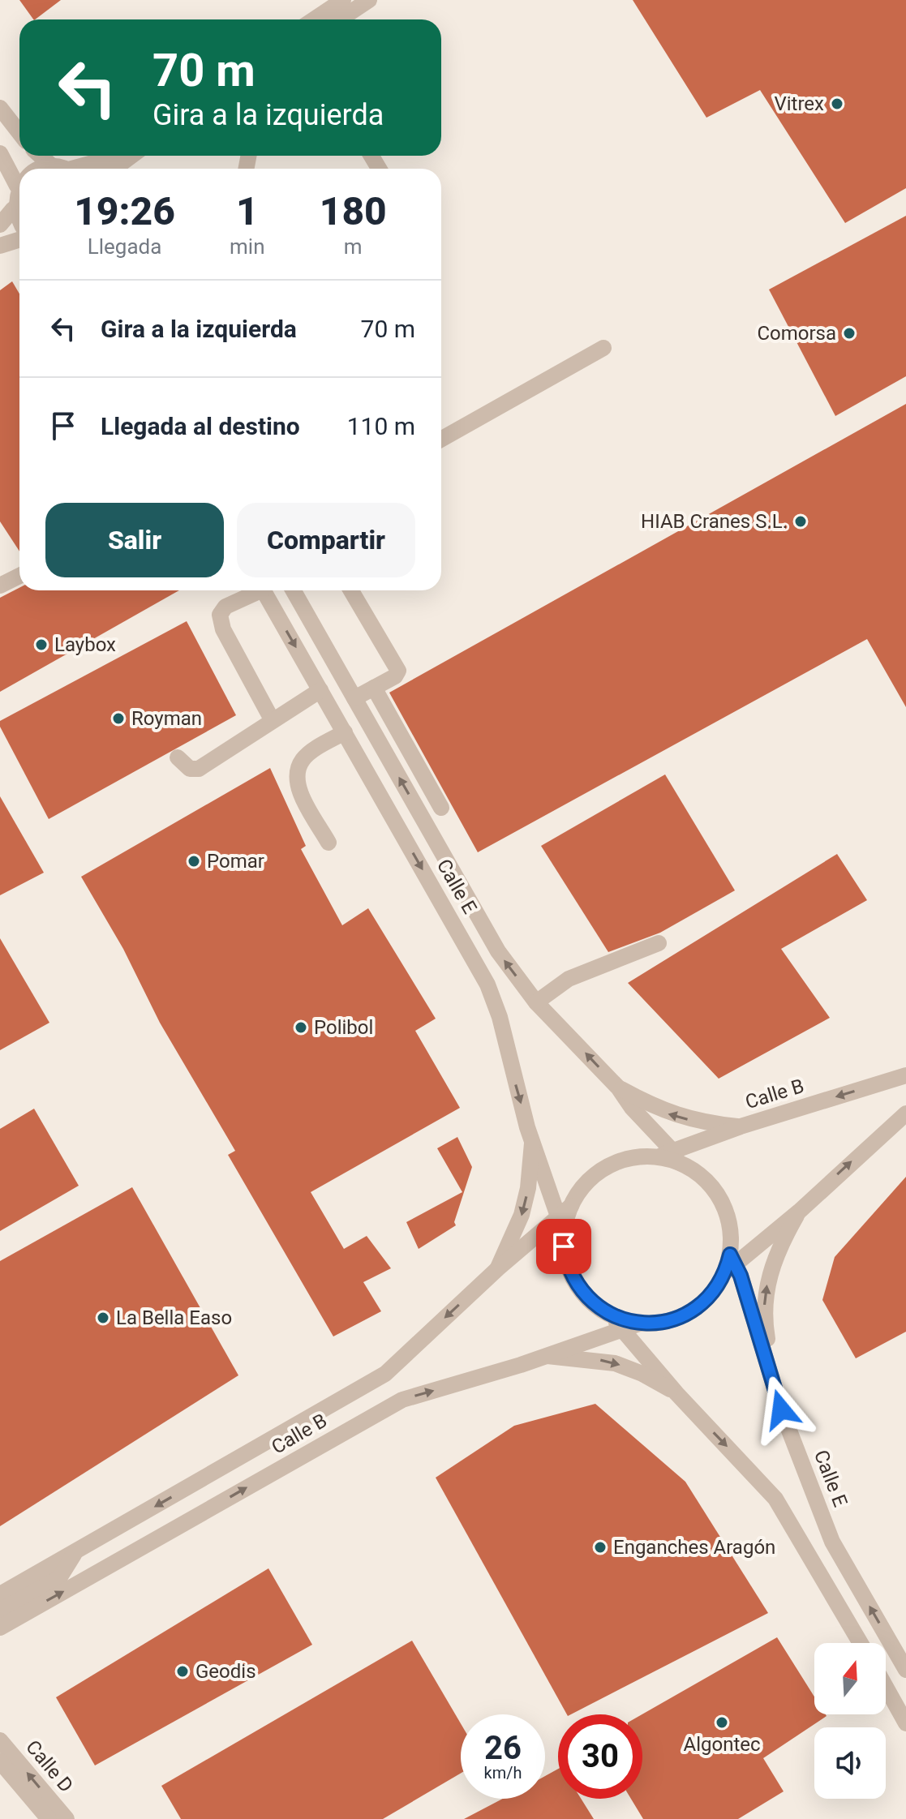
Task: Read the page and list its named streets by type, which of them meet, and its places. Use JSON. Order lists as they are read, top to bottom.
{
  "streets": {
    "street": ["Calle E", "Calle B", "Calle D"]
  },
  "crossings": [
    ["Calle E", "Calle B"]
  ],
  "places": [
    "Vitrex",
    "Comorsa",
    "HIAB Cranes S.L.",
    "Laybox",
    "Royman",
    "Pomar",
    "Polibol",
    "La Bella Easo",
    "Enganches Aragón",
    "Geodis",
    "Algontec"
  ],
  "north": "top",
  "page": {
    "turn": ["70 m", "Gira a la izquierda"],
    "eta": [
      "19:26",
      "Llegada",
      "1",
      "min",
      "180",
      "m"
    ],
    "list": [
      {
        "name": "Gira a la izquierda",
        "value": "70 m"
      },
      {
        "name": "Llegada al destino",
        "value": "110 m"
      }
    ],
    "buttons": ["Salir", "Compartir"],
    "speed": "26 km/h",
    "limit": "30"
  }
}
